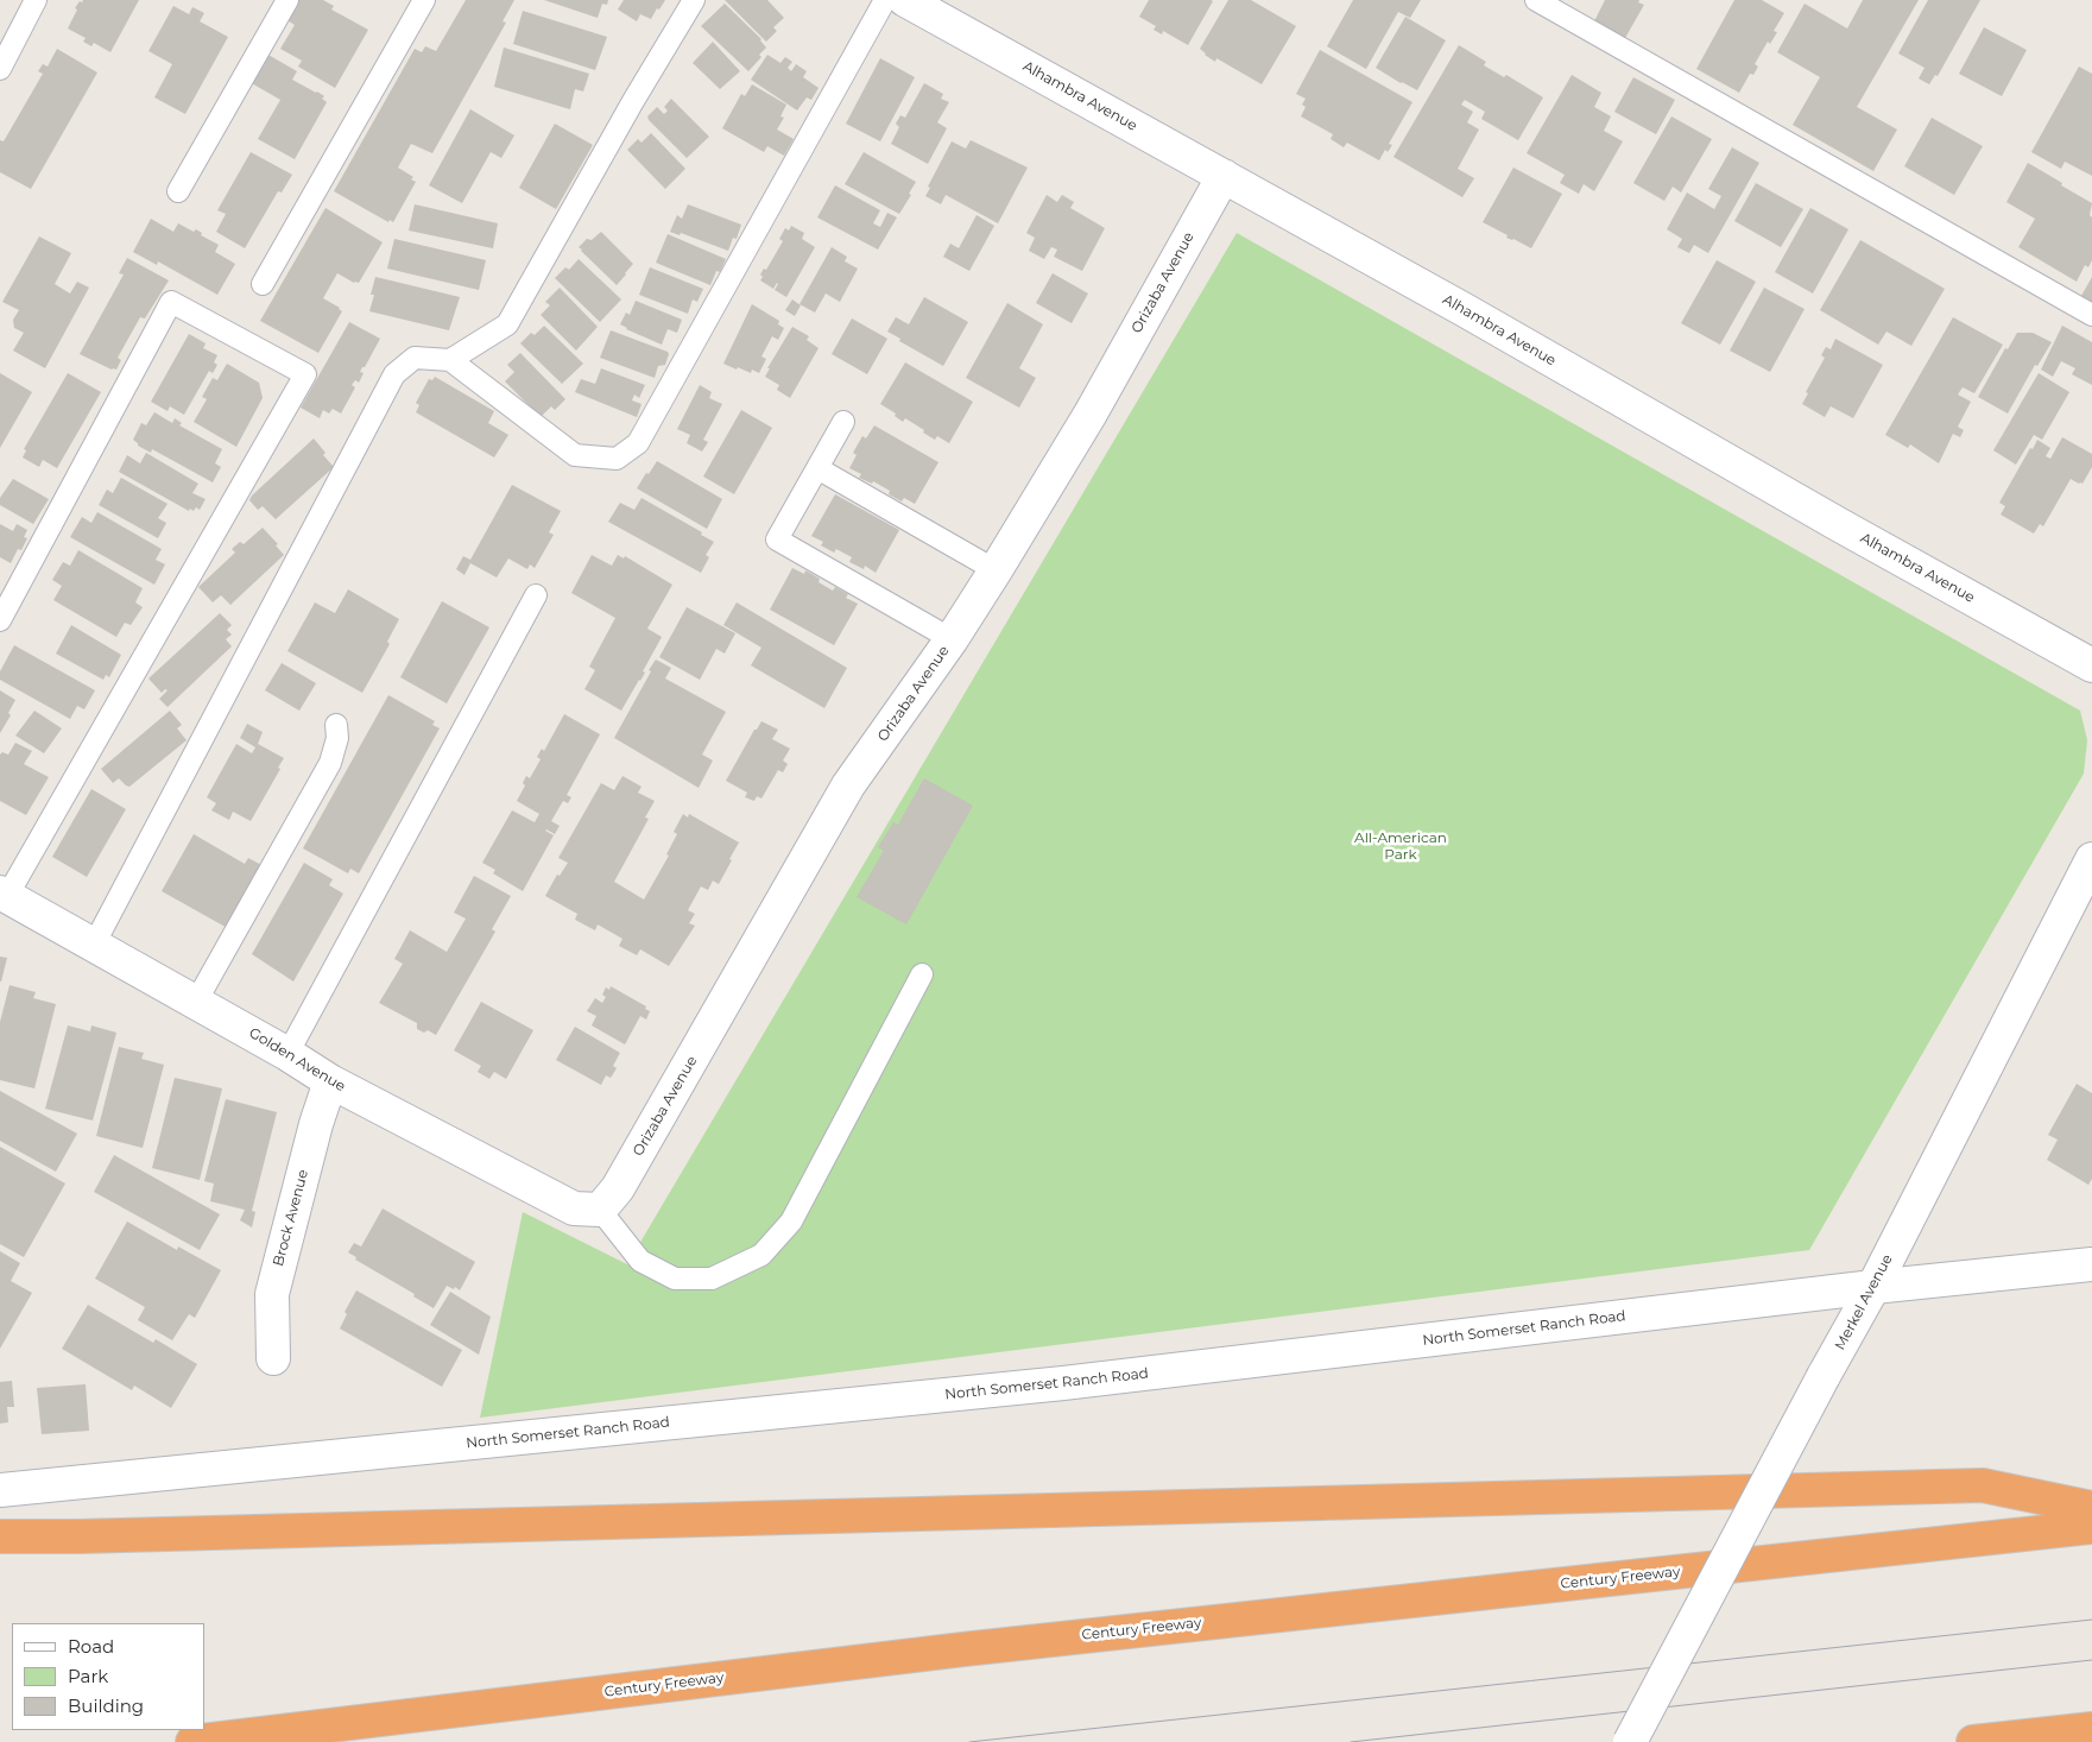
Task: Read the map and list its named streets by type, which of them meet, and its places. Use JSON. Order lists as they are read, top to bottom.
{
  "streets": {
    "highway": ["Century Freeway"],
    "street": [
      "Alhambra Avenue",
      "Orizaba Avenue",
      "Golden Avenue",
      "Brock Avenue",
      "Merkel Avenue",
      "North Somerset Ranch Road"
    ]
  },
  "crossings": [
    ["Alhambra Avenue", "Orizaba Avenue"],
    ["Orizaba Avenue", "Golden Avenue"],
    ["Golden Avenue", "Brock Avenue"],
    ["Merkel Avenue", "North Somerset Ranch Road"]
  ],
  "parks": ["All-American Park"],
  "legend": ["Road", "Park", "Building"]
}
